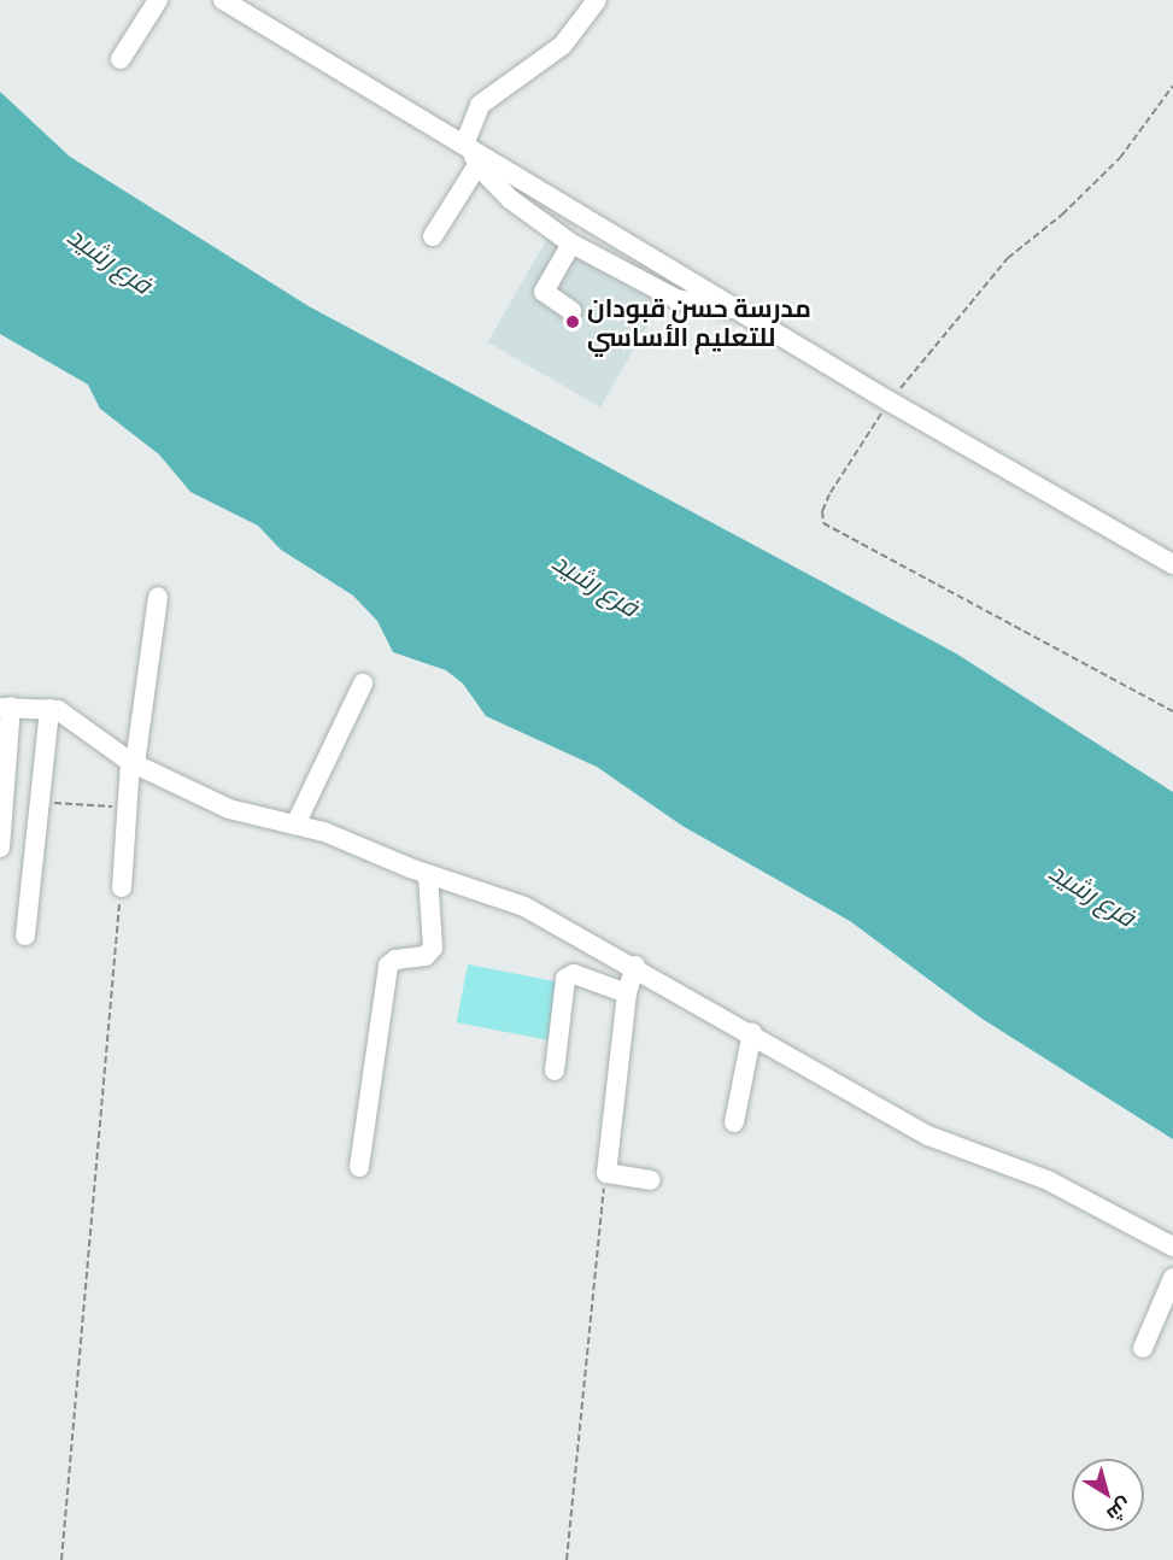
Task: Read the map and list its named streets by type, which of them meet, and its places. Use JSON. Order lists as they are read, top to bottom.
{
  "water": ["فرع رشيد"],
  "places": ["مدرسة حسن قبودان للتعليم الأساسي"],
  "north": "bottom right"
}
